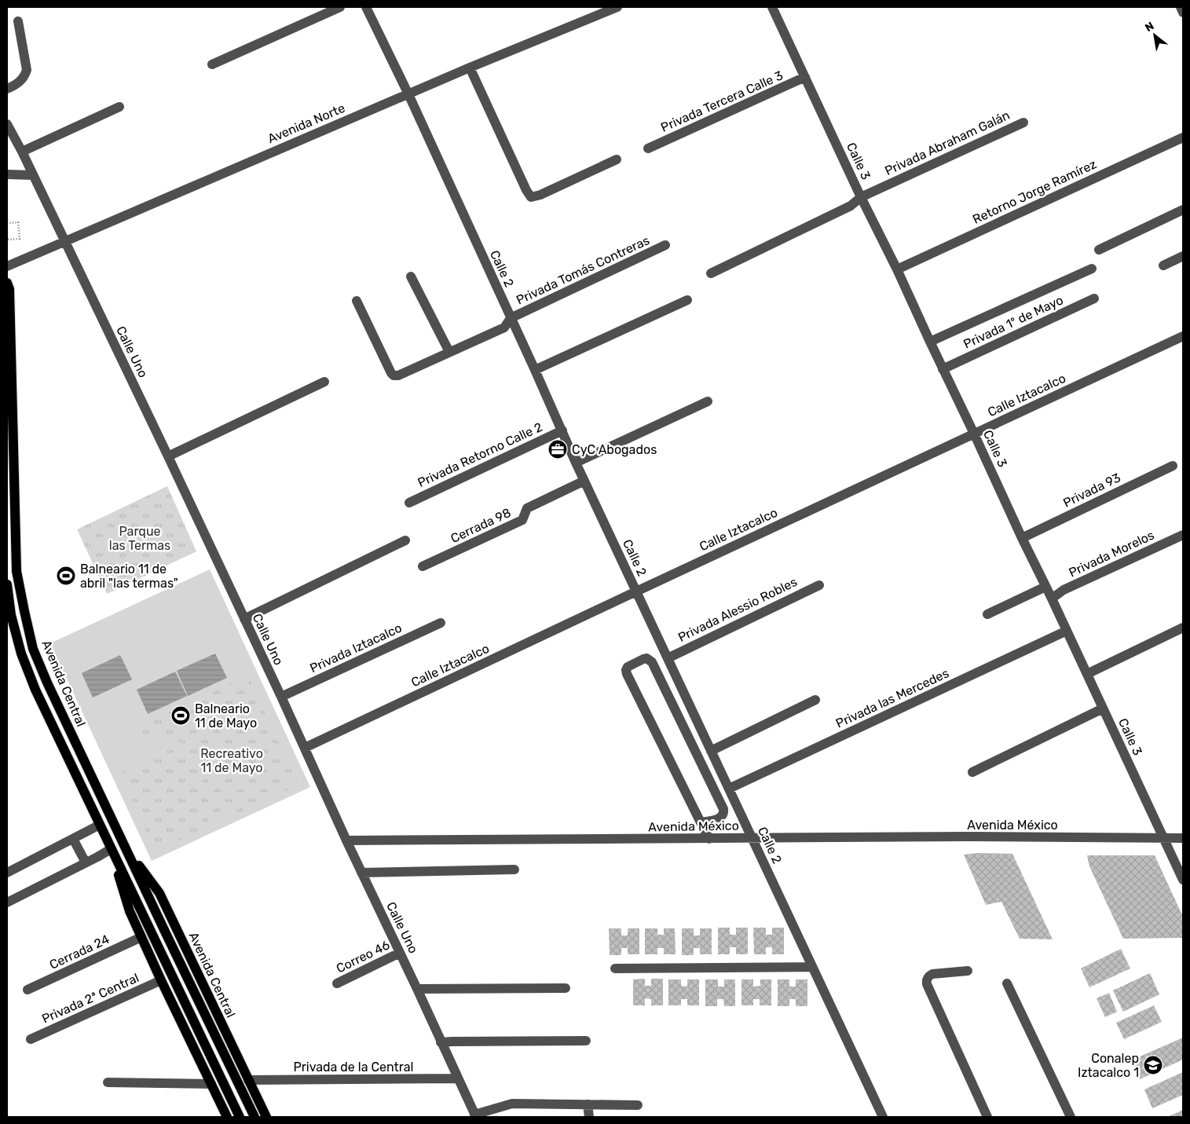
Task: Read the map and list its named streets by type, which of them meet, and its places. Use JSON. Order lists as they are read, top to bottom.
{
  "streets": {
    "main road": ["Avenida Central"],
    "street": [
      "Privada Tercera Calle 3",
      "Avenida Norte",
      "Privada Abraham Galán",
      "Calle 3",
      "Retorno Jorge Ramírez",
      "Calle 2",
      "Privada Tomás Contreras",
      "Privada 1º de Mayo",
      "Calle Uno",
      "Calle Iztacalco",
      "Privada Retorno Calle 2",
      "Privada 93",
      "Cerrada 98",
      "Privada Morelos",
      "Privada Alessio Robles",
      "Privada Iztacalco",
      "Privada las Mercedes",
      "Avenida México",
      "Cerrada 24",
      "Correo 46",
      "Privada 2ª Central",
      "Privada de la Central"
    ]
  },
  "crossings": [
    ["Privada Tercera Calle 3", "Calle 3"],
    ["Avenida Norte", "Calle 2"],
    ["Avenida Norte", "Calle Uno"],
    ["Privada Abraham Galán", "Calle 3"],
    ["Calle 3", "Retorno Jorge Ramírez"],
    ["Calle 3", "Privada 1º de Mayo"],
    ["Calle 3", "Calle Iztacalco"],
    ["Calle 3", "Privada 93"],
    ["Calle 3", "Privada Morelos"],
    ["Calle 3", "Privada las Mercedes"],
    ["Calle 3", "Avenida México"],
    ["Calle 2", "Privada Tomás Contreras"],
    ["Calle 2", "Calle Iztacalco"],
    ["Calle 2", "Privada Retorno Calle 2"],
    ["Calle 2", "Cerrada 98"],
    ["Calle 2", "Privada Alessio Robles"],
    ["Calle 2", "Privada las Mercedes"],
    ["Calle 2", "Avenida México"],
    ["Calle Uno", "Calle Iztacalco"],
    ["Calle Uno", "Privada Iztacalco"],
    ["Calle Uno", "Avenida México"],
    ["Calle Uno", "Correo 46"],
    ["Calle Uno", "Privada de la Central"],
    ["Avenida Central", "Cerrada 24"],
    ["Avenida Central", "Privada 2ª Central"],
    ["Avenida Central", "Privada de la Central"]
  ],
  "parks": ["Parque las Termas", "Recreativo 11 de Mayo"],
  "places": {
    "office": ["CyC Abogados"],
    "sports": ["Balneario 11 de abril \"las termas\"", "Balneario 11 de Mayo"],
    "school or university": ["Conalep Iztacalco 1"]
  },
  "north": "top left"
}
